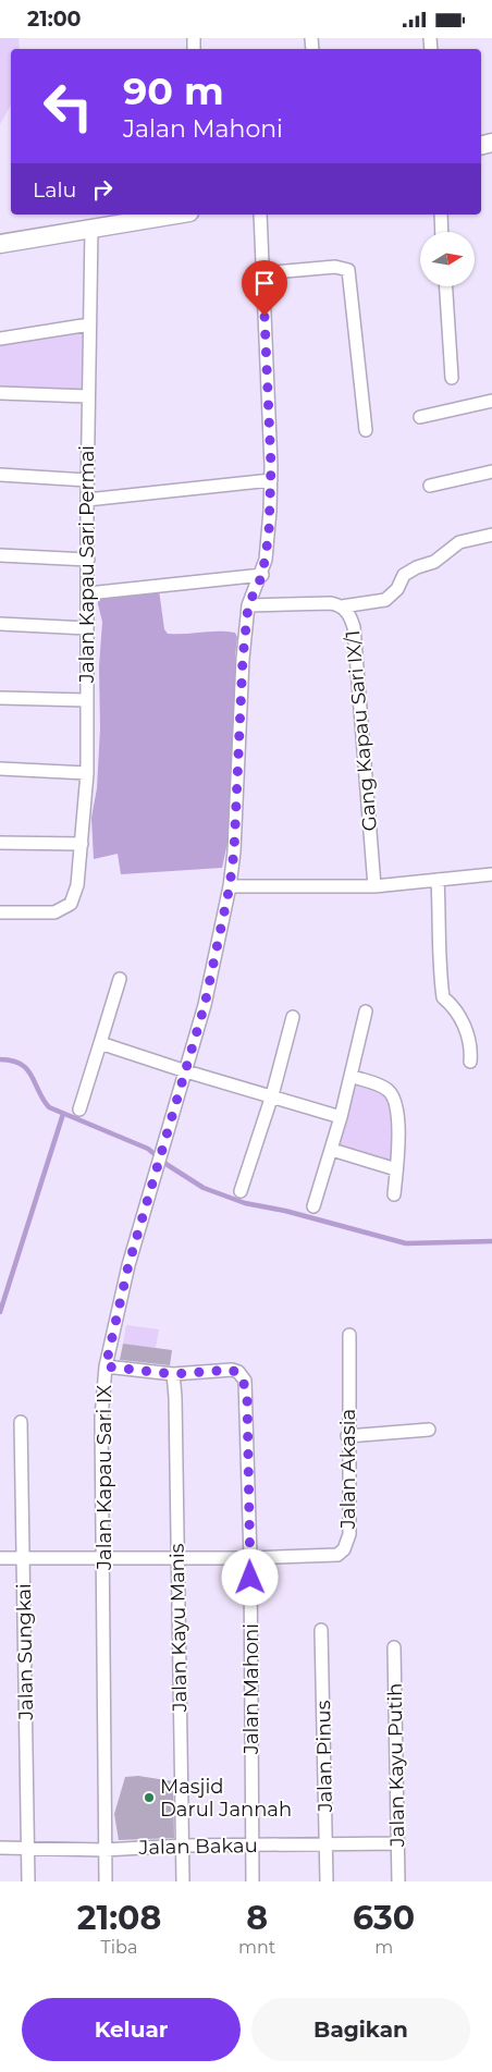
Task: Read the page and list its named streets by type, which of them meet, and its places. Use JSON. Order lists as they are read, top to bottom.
{
  "streets": {
    "street": [
      "Jalan Kapau Sari Permai",
      "Gang Kapau Sari IX/1",
      "Jalan Akasia",
      "Jalan Kapau Sari IX",
      "Jalan Kayu Manis",
      "Jalan Sungkai",
      "Jalan Mahoni",
      "Jalan Pinus",
      "Jalan Kayu Putih",
      "Jalan Bakau"
    ]
  },
  "crossings": [
    ["Gang Kapau Sari IX/1", "Jalan Kapau Sari IX"],
    ["Jalan Akasia", "Jalan Kapau Sari IX"],
    ["Jalan Akasia", "Jalan Kayu Manis"],
    ["Jalan Akasia", "Jalan Sungkai"],
    ["Jalan Akasia", "Jalan Mahoni"],
    ["Jalan Kapau Sari IX", "Jalan Mahoni"],
    ["Jalan Kapau Sari IX", "Jalan Bakau"],
    ["Jalan Kayu Manis", "Jalan Mahoni"],
    ["Jalan Kayu Manis", "Jalan Bakau"],
    ["Jalan Sungkai", "Jalan Bakau"],
    ["Jalan Mahoni", "Jalan Bakau"],
    ["Jalan Pinus", "Jalan Bakau"],
    ["Jalan Kayu Putih", "Jalan Bakau"]
  ],
  "places": ["Masjid Darul Jannah"],
  "north": "right",
  "page": {
    "status": "21:00",
    "turn": ["90 m", "Jalan Mahoni"],
    "then": "Lalu",
    "eta": [
      "21:08",
      "Tiba",
      "8",
      "mnt",
      "630",
      "m"
    ],
    "buttons": ["Keluar", "Bagikan"]
  }
}
